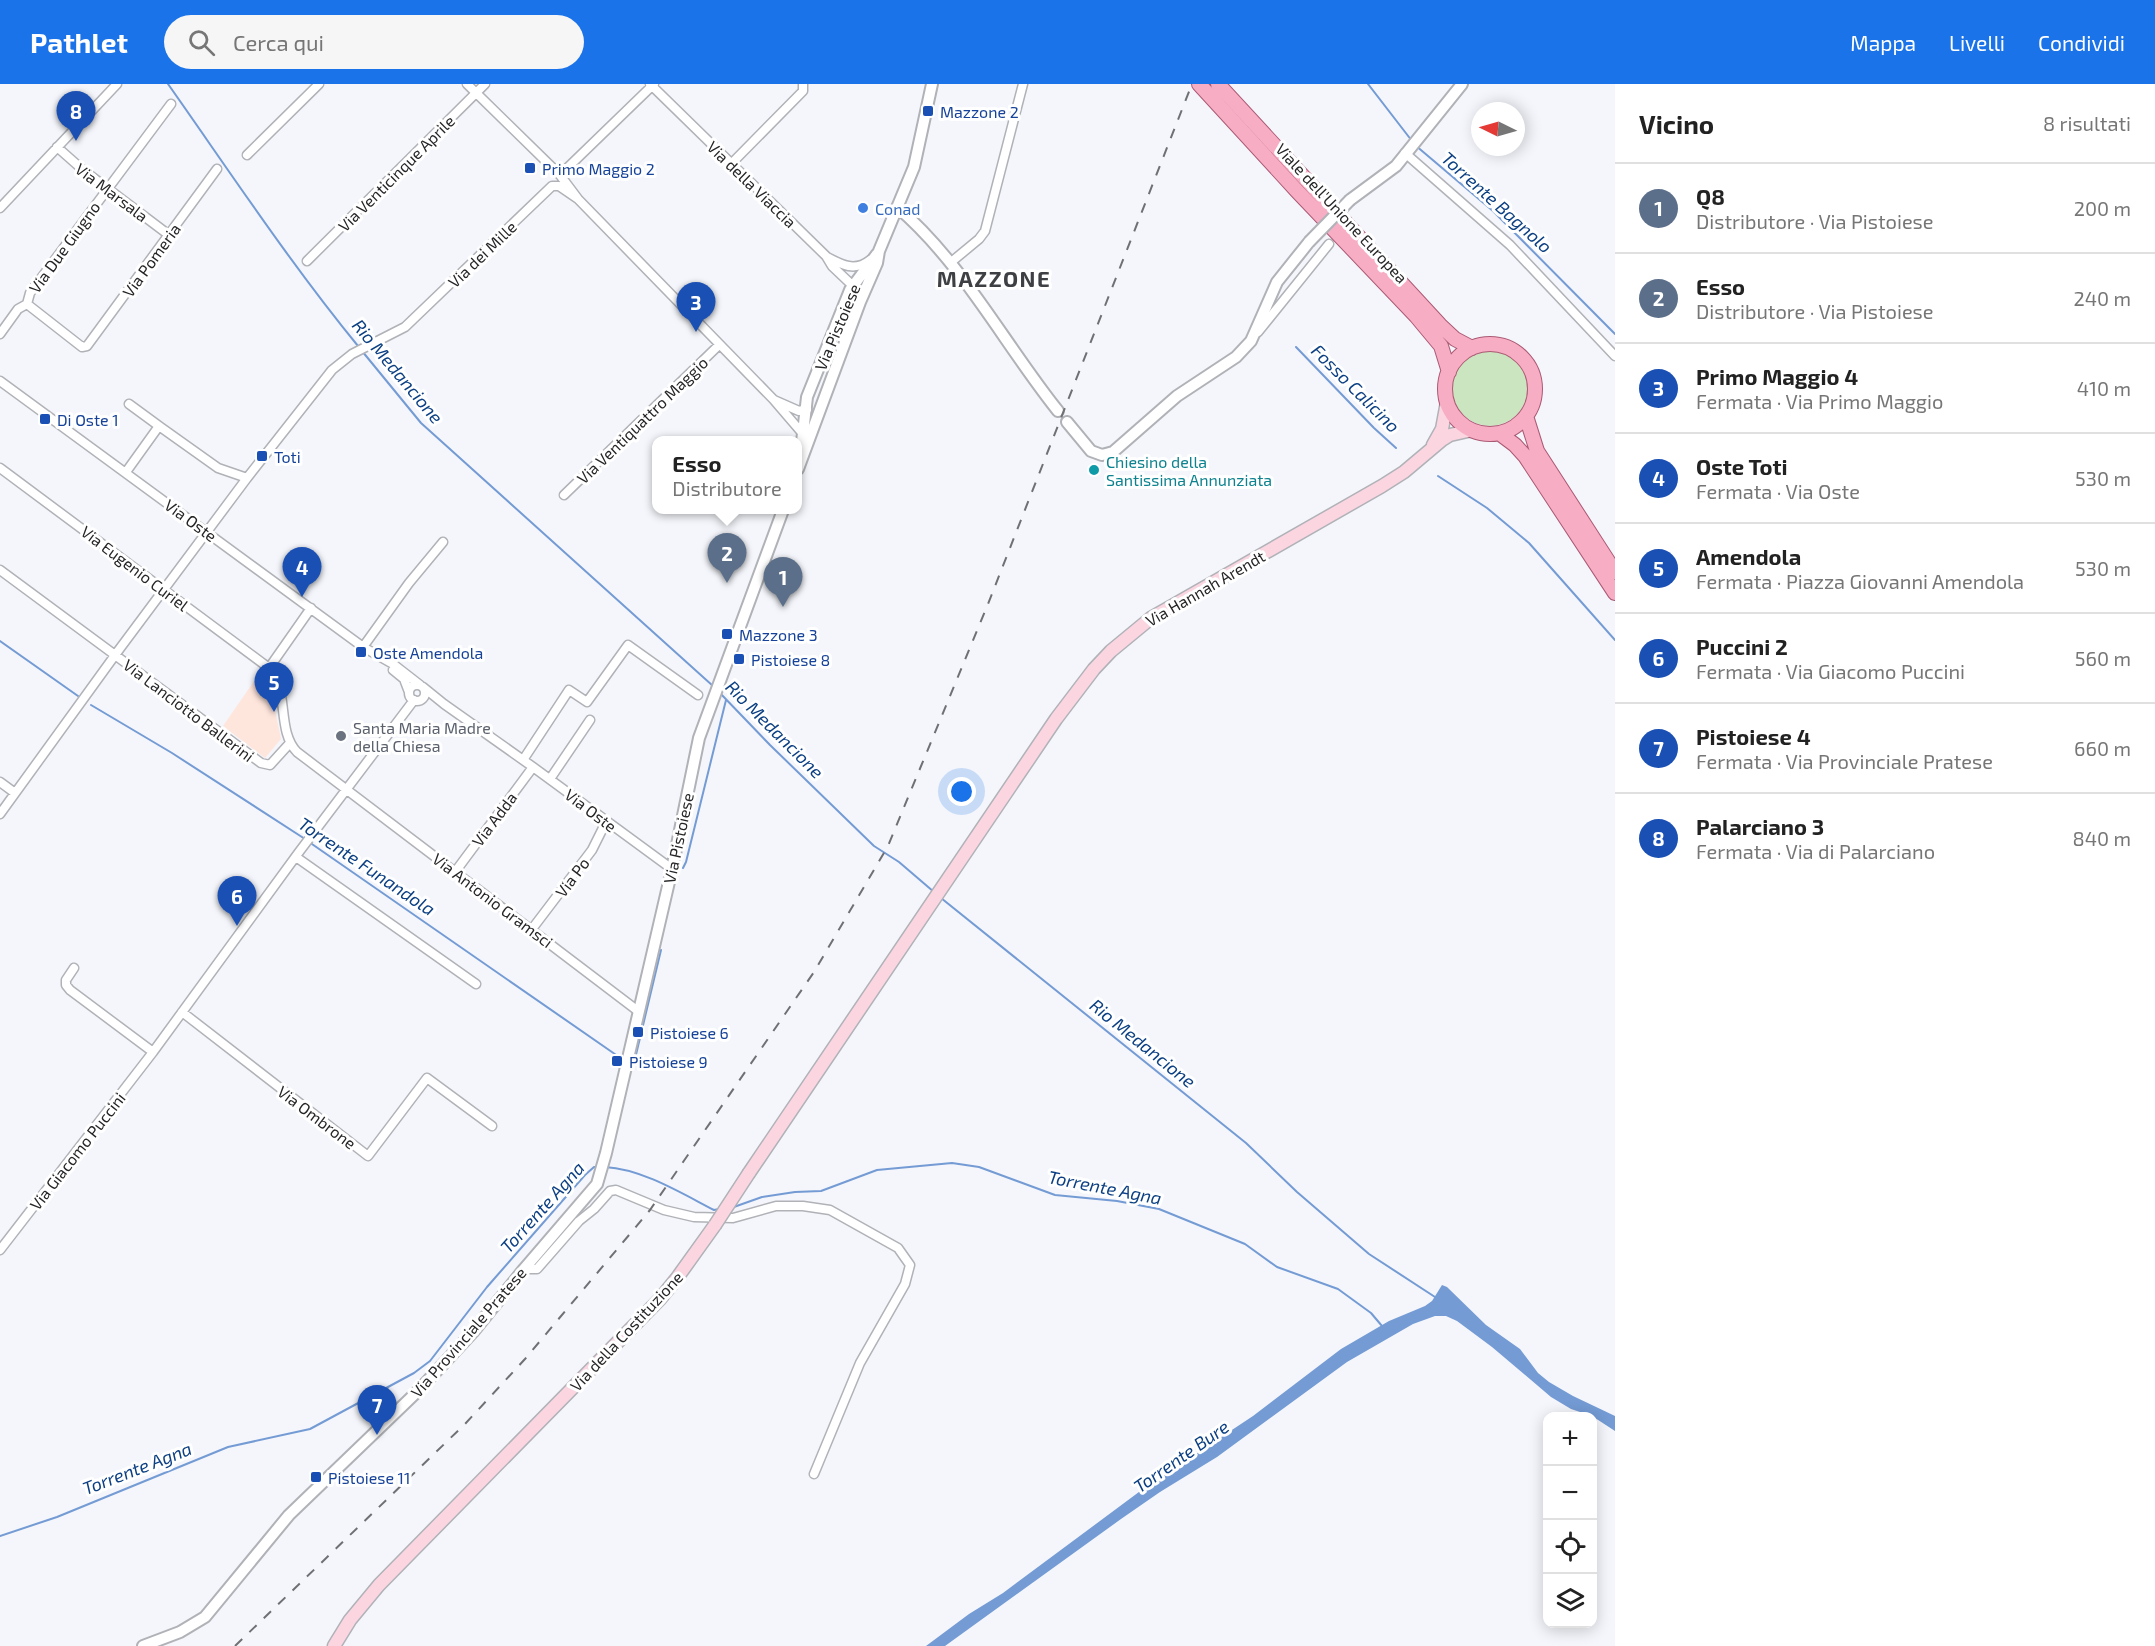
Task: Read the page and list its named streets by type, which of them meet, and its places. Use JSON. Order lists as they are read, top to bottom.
{
  "streets": {
    "main road": ["Viale dell'Unione Europea", "Via Hannah Arendt", "Via della Costituzione"],
    "street": [
      "Via Venticinque Aprile",
      "Via della Viaccia",
      "Via Marsala",
      "Via Due Giugno",
      "Via dei Mille",
      "Via Pomeria",
      "Via Pistoiese",
      "Via Ventiquattro Maggio",
      "Via Oste",
      "Via Eugenio Curiel",
      "Via Lanciotto Ballerini",
      "Via Adda",
      "Via Po",
      "Via Antonio Gramsci",
      "Via Ombrone",
      "Via Giacomo Puccini",
      "Via Provinciale Pratese"
    ]
  },
  "crossings": [
    ["Via della Viaccia", "Via Pistoiese"],
    ["Via Marsala", "Via Due Giugno"],
    ["Via Marsala", "Via Pomeria"],
    ["Via Due Giugno", "Via Pomeria"],
    ["Via Pistoiese", "Via Oste"],
    ["Via Pistoiese", "Via Antonio Gramsci"],
    ["Via Pistoiese", "Via Provinciale Pratese"],
    ["Via Oste", "Via Adda"],
    ["Via Oste", "Via Po"],
    ["Via Oste", "Via Giacomo Puccini"],
    ["Via Hannah Arendt", "Via della Costituzione"],
    ["Via Lanciotto Ballerini", "Via Antonio Gramsci"],
    ["Via Adda", "Via Antonio Gramsci"],
    ["Via Po", "Via Antonio Gramsci"],
    ["Via Antonio Gramsci", "Via Giacomo Puccini"],
    ["Via Ombrone", "Via Giacomo Puccini"]
  ],
  "districts": ["MAZZONE"],
  "water": [
    "Torrente Bagnolo",
    "Rio Medancione",
    "Fosso Calicino",
    "Torrente Funandola",
    "Torrente Agna",
    "Torrente Bure"
  ],
  "places": {
    "transit": [
      "Mazzone 2",
      "Primo Maggio 2",
      "Di Oste 1",
      "Toti",
      "Mazzone 3",
      "Oste Amendola",
      "Pistoiese 8",
      "Pistoiese 6",
      "Pistoiese 9",
      "Pistoiese 11"
    ],
    "other": ["Conad", "Chiesino della Santissima Annunziata", "Santa Maria Madre della Chiesa"]
  },
  "north": "left",
  "page": {
    "header": "Pathlet",
    "search": "Cerca qui",
    "nav": ["Mappa", "Livelli", "Condividi"],
    "heading": ["Vicino", "8 risultati"],
    "pins": [
      "8",
      "3",
      "2",
      "4",
      "1",
      "5",
      "6",
      "7"
    ],
    "list": [
      {
        "mark": "1",
        "name": "Q8",
        "note": "Distributore · Via Pistoiese",
        "value": "200 m"
      },
      {
        "mark": "2",
        "name": "Esso",
        "note": "Distributore · Via Pistoiese",
        "value": "240 m"
      },
      {
        "mark": "3",
        "name": "Primo Maggio 4",
        "note": "Fermata · Via Primo Maggio",
        "value": "410 m"
      },
      {
        "mark": "4",
        "name": "Oste Toti",
        "note": "Fermata · Via Oste",
        "value": "530 m"
      },
      {
        "mark": "5",
        "name": "Amendola",
        "note": "Fermata · Piazza Giovanni Amendola",
        "value": "530 m"
      },
      {
        "mark": "6",
        "name": "Puccini 2",
        "note": "Fermata · Via Giacomo Puccini",
        "value": "560 m"
      },
      {
        "mark": "7",
        "name": "Pistoiese 4",
        "note": "Fermata · Via Provinciale Pratese",
        "value": "660 m"
      },
      {
        "mark": "8",
        "name": "Palarciano 3",
        "note": "Fermata · Via di Palarciano",
        "value": "840 m"
      }
    ],
    "popup": ["Esso", "Distributore"],
    "map_buttons": ["+", "−"]
  }
}
